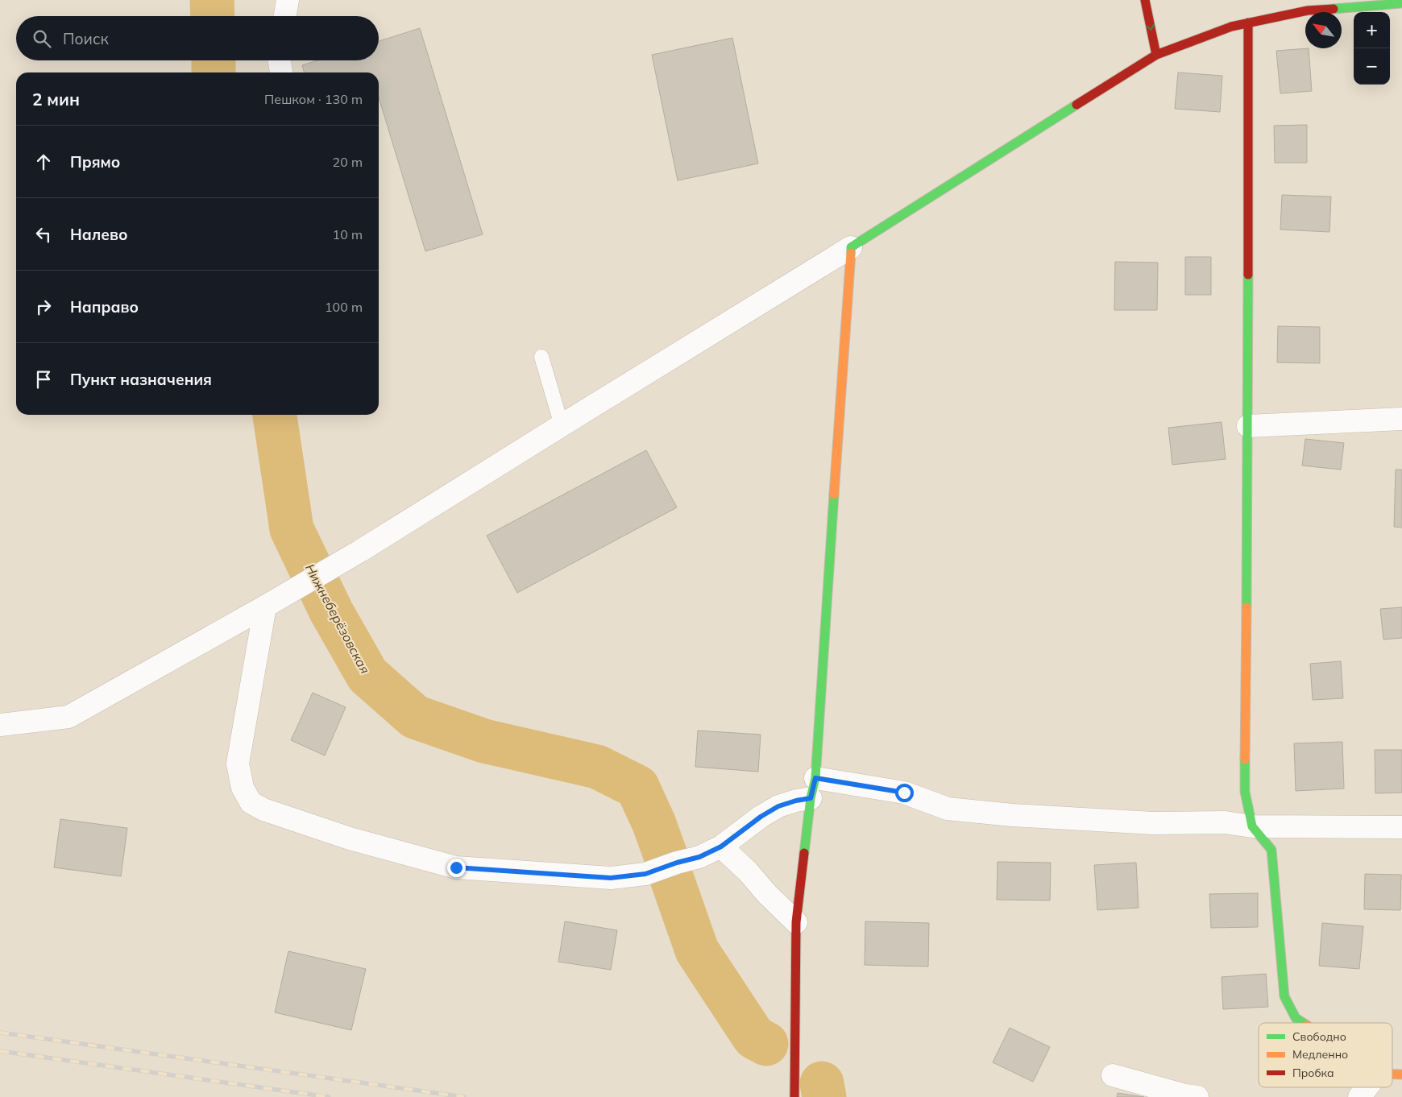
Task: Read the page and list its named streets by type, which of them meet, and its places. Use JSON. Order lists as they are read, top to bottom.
{
  "water": ["Нижнеберёзовская"],
  "legend": ["Свободно", "Медленно", "Пробка"],
  "north": "top left",
  "page": {
    "map_buttons": ["+", "−"],
    "search": "Поиск",
    "heading": ["2 мин", "Пешком · 130 m"],
    "list": [
      ["Прямо", "20 m"],
      ["Налево", "10 m"],
      ["Направо", "100 m"],
      "Пункт назначения"
    ]
  }
}
